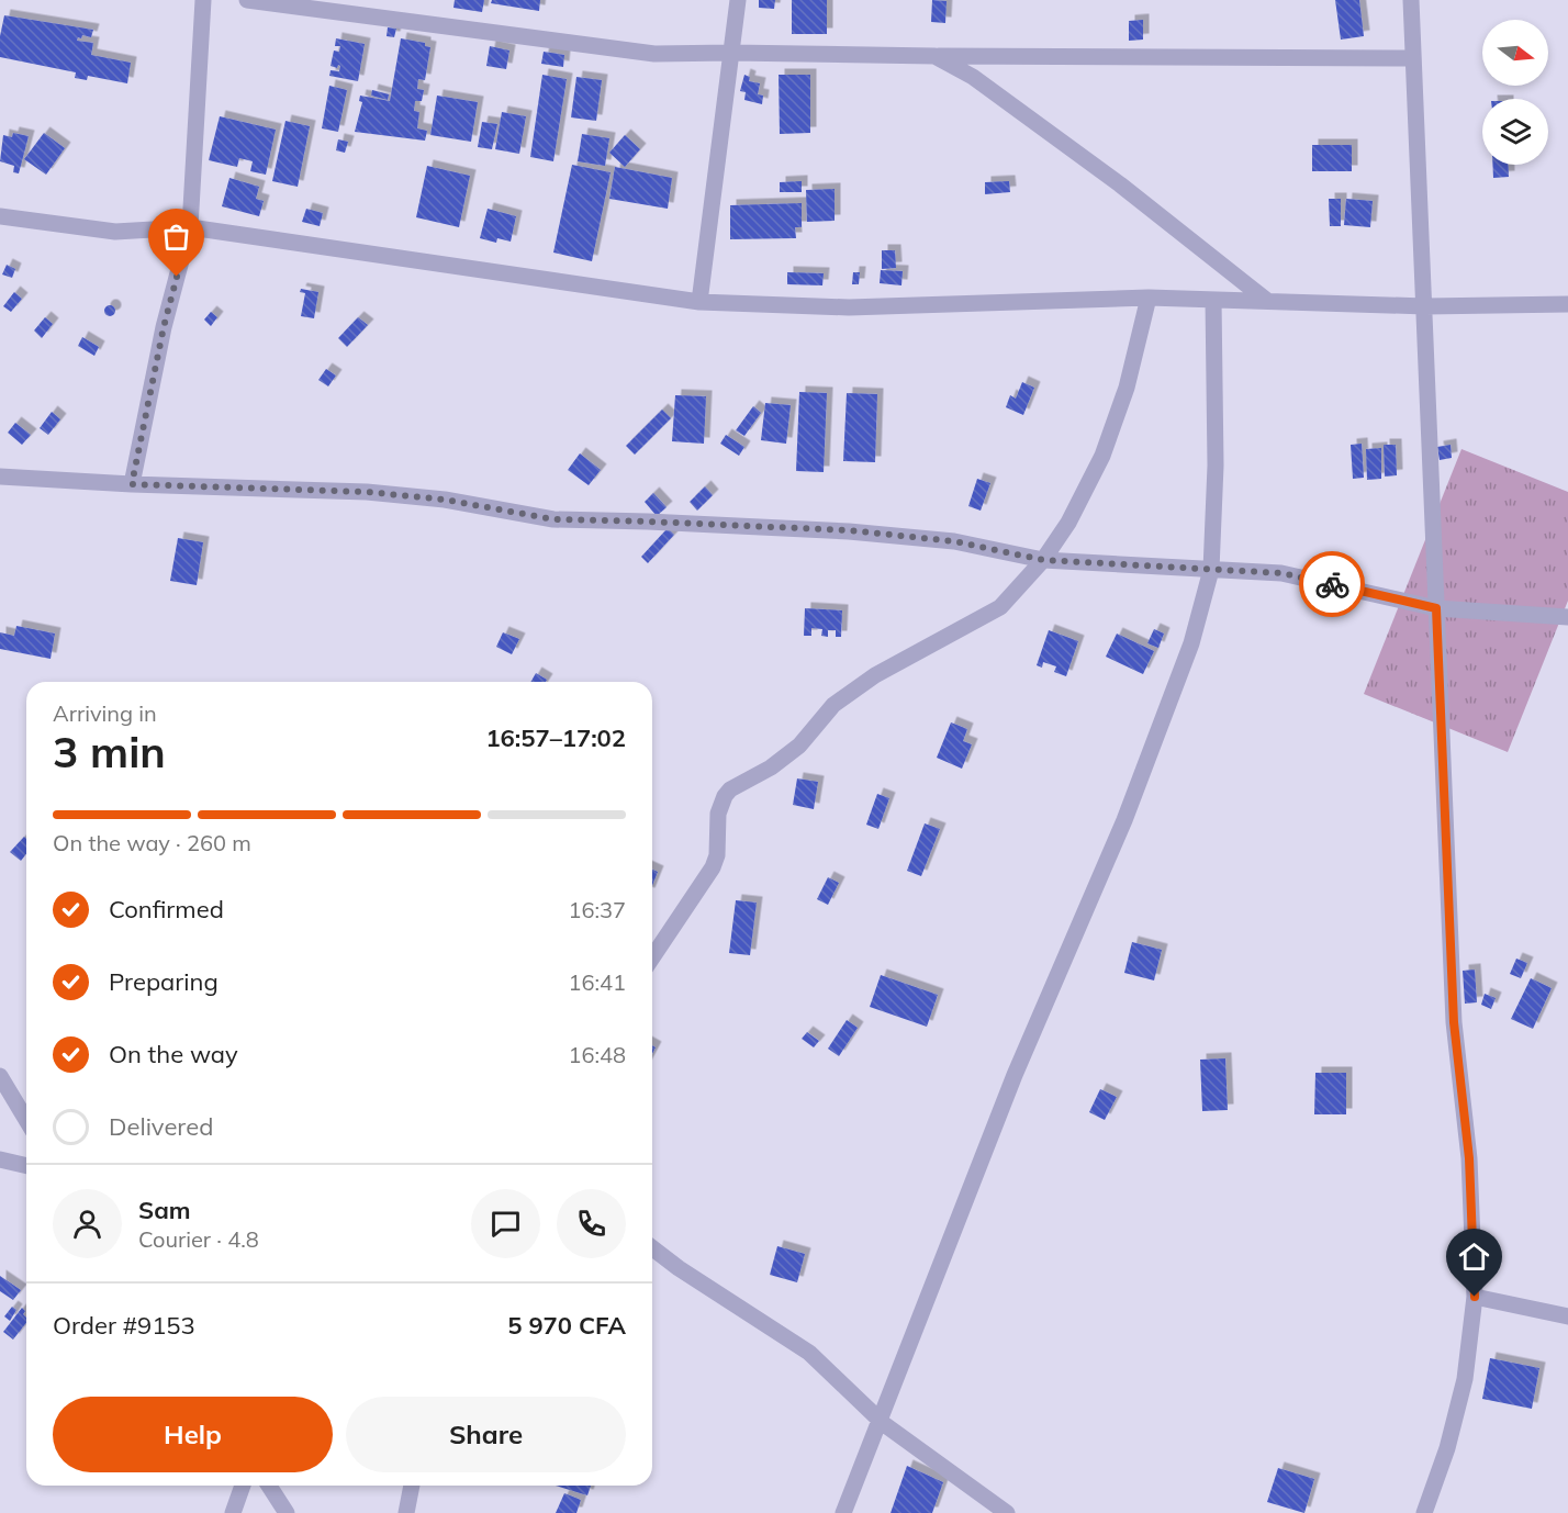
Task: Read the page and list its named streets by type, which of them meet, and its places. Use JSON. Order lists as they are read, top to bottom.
{
  "north": "right",
  "page": {
    "heading": ["3 min", "Arriving in", "16:57–17:02"],
    "panel": [
      "Sam",
      "Courier · 4.8",
      "Order #9153",
      "5 970 CFA"
    ],
    "bar": "On the way · 260 m",
    "list": [
      ["Confirmed", "16:37"],
      ["Preparing", "16:41"],
      ["On the way", "16:48"],
      "Delivered"
    ],
    "buttons": ["Help", "Share"]
  }
}
